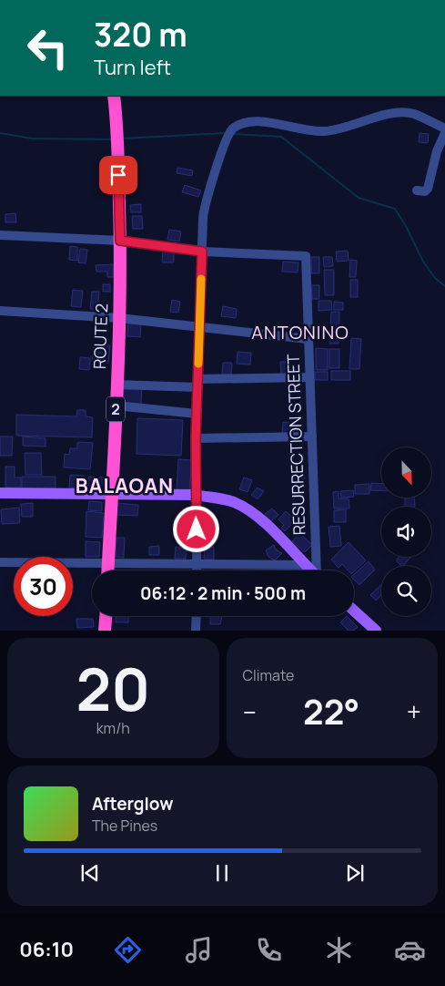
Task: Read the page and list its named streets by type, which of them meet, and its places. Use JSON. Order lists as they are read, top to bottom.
{
  "streets": {
    "highway": ["ROUTE 2", "2"],
    "street": ["RESURRECTION STREET"]
  },
  "districts": ["ANTONINO", "BALAOAN"],
  "north": "bottom",
  "page": {
    "turn": ["320 m", "Turn left"],
    "limit": "30",
    "trip": "06:12 · 2 min · 500 m",
    "tile": [
      ["20", "km/h"],
      "Climate"
    ],
    "heat": ["−", "22°", "+"],
    "song": ["Afterglow", "The Pines"],
    "tabs": "06:10"
  }
}
